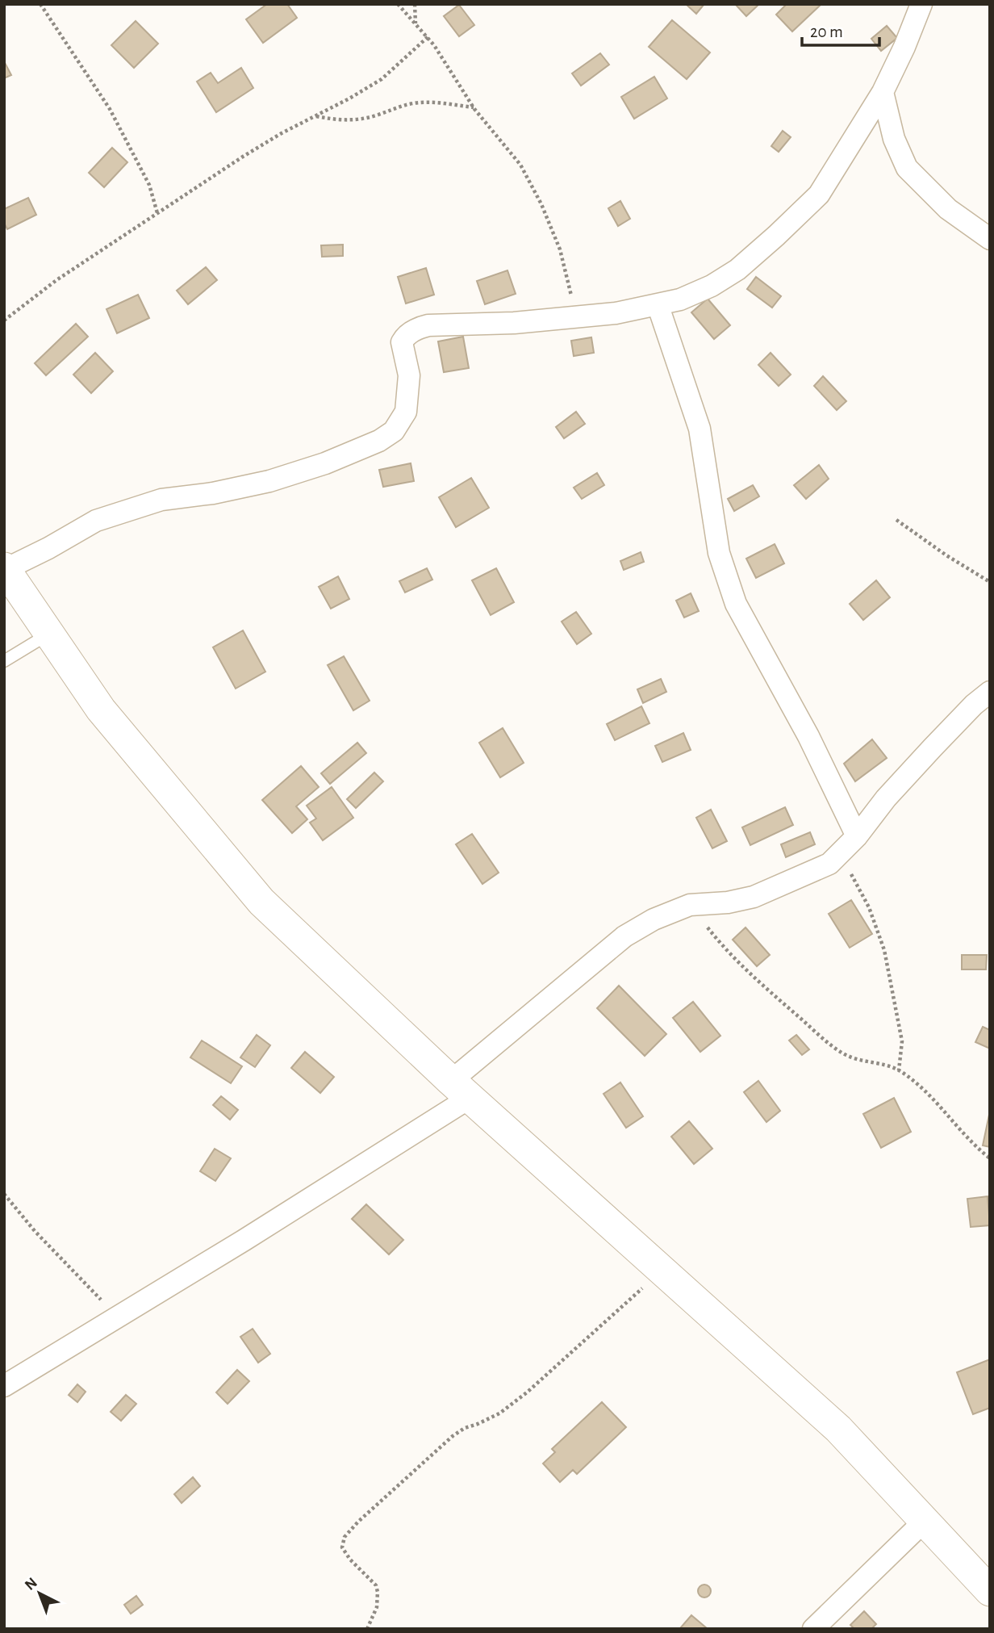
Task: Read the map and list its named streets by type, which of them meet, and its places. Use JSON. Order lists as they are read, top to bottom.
{
  "scale_bar": "20 m",
  "north": "top left"
}
